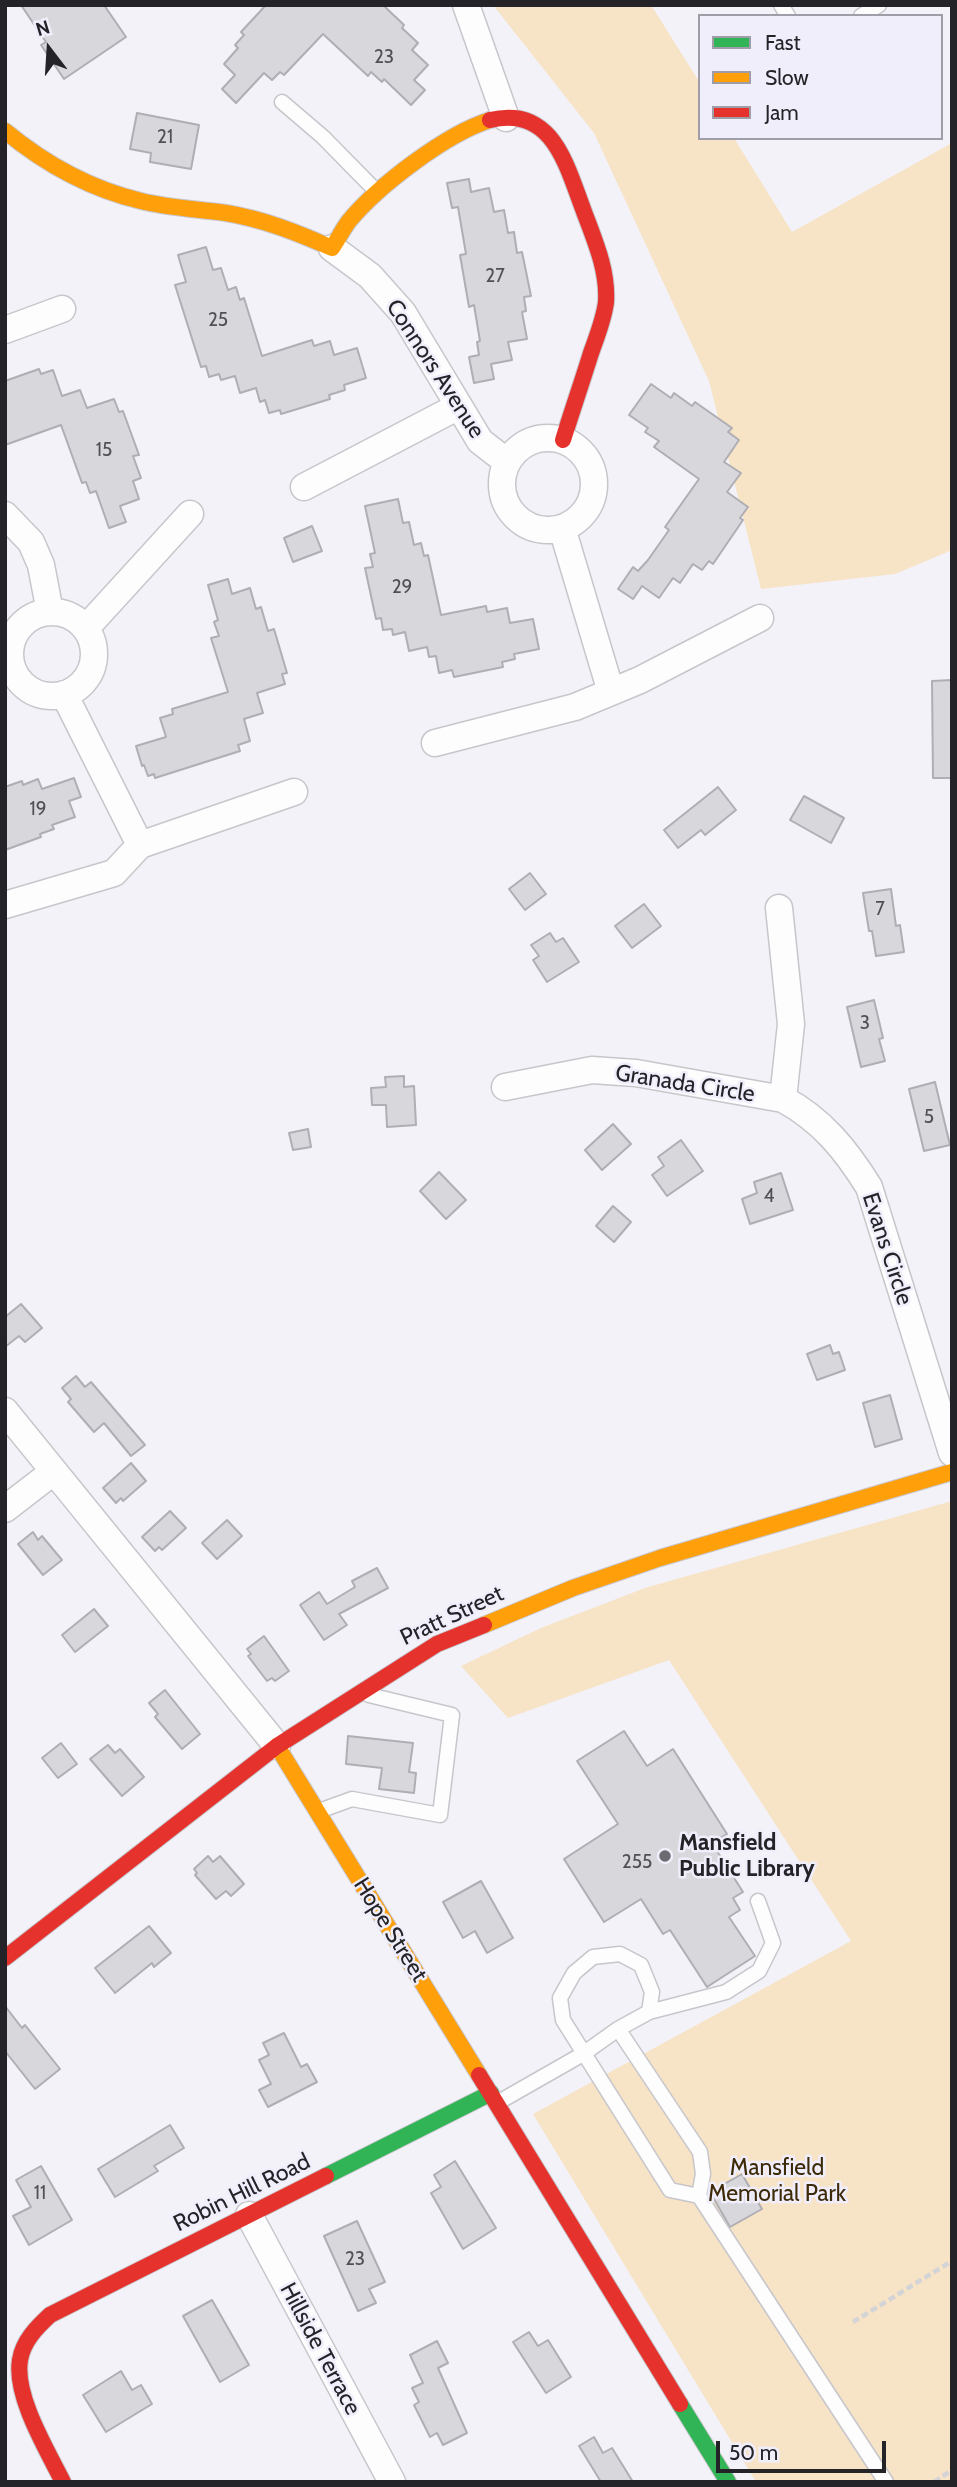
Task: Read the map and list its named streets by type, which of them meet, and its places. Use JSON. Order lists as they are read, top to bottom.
{
  "streets": {
    "main road": ["Pratt Street", "Hope Street", "Robin Hill Road"],
    "street": [
      "Connors Avenue",
      "Granada Circle",
      "Evans Circle",
      "Hillside Terrace"
    ]
  },
  "crossings": [
    ["Granada Circle", "Evans Circle"],
    ["Pratt Street", "Hope Street"],
    ["Hope Street", "Robin Hill Road"],
    ["Robin Hill Road", "Hillside Terrace"]
  ],
  "parks": ["Mansfield Memorial Park"],
  "places": ["Mansfield Public Library"],
  "house_numbers": [
    "23",
    "21",
    "27",
    "25",
    "15",
    "29",
    "19",
    "7",
    "3",
    "5",
    "4",
    "255",
    "11",
    "23"
  ],
  "legend": ["Fast", "Slow", "Jam"],
  "scale_bar": "50 m",
  "north": "top"
}
